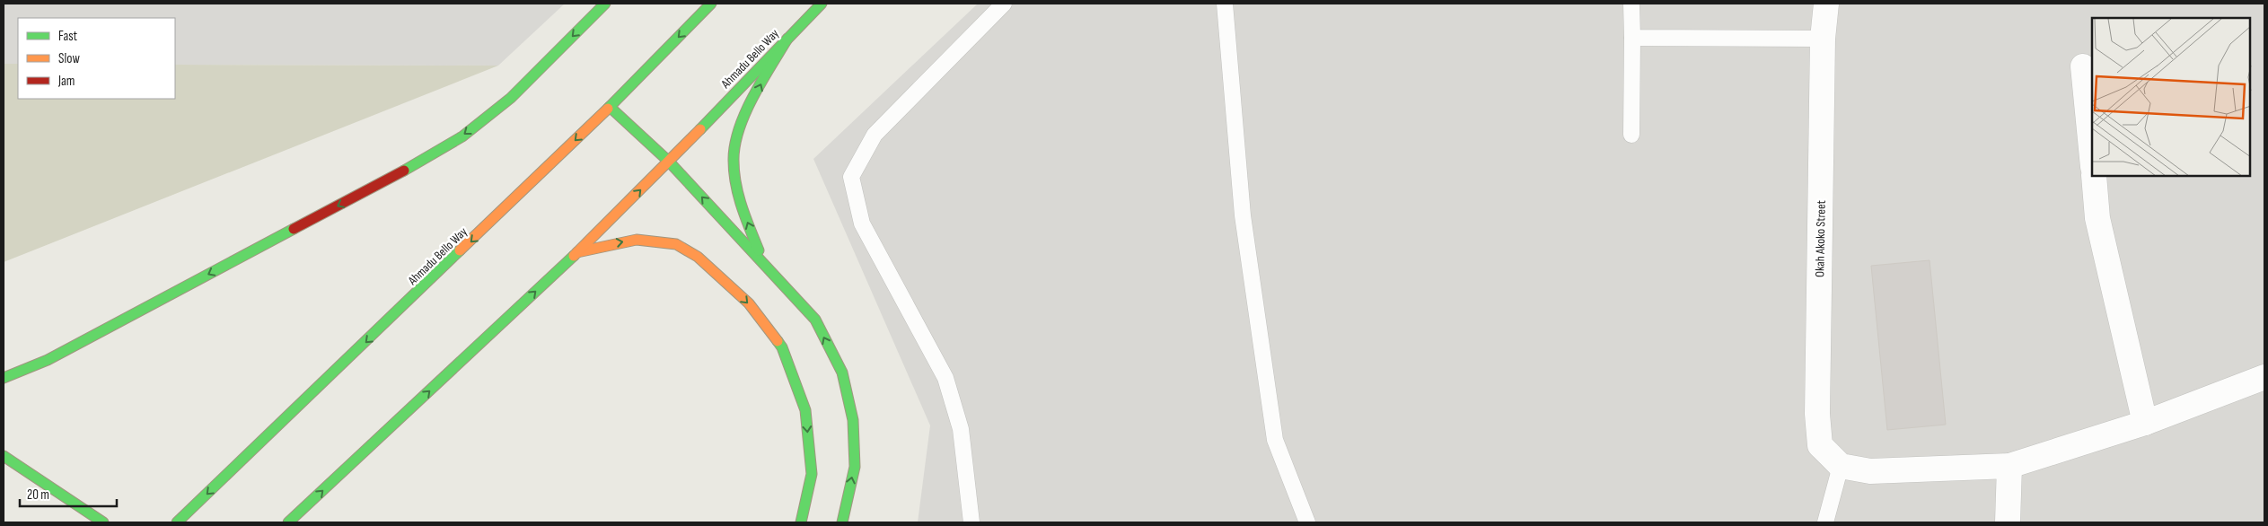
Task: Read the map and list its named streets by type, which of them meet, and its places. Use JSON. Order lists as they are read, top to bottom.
{
  "streets": {
    "main road": ["Ahmadu Bello Way"],
    "street": ["Okah Akoko Street"]
  },
  "legend": ["Fast", "Slow", "Jam"],
  "scale_bar": "20 m"
}
